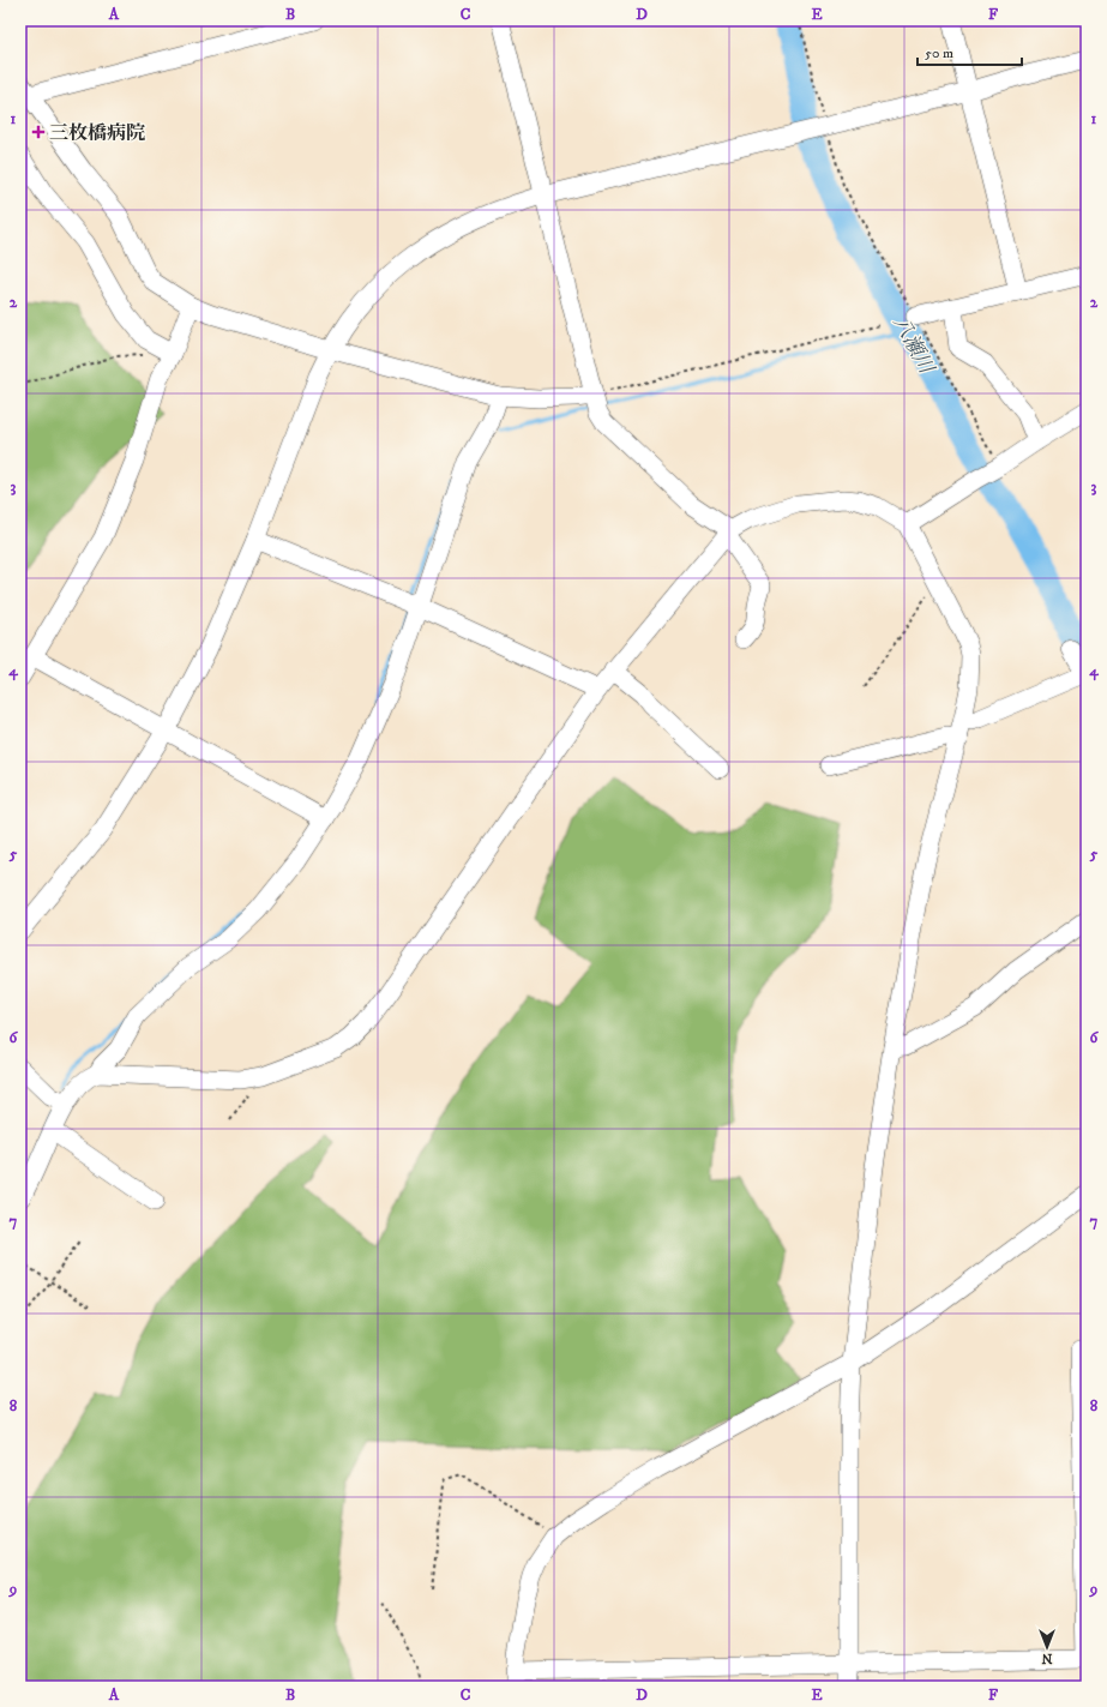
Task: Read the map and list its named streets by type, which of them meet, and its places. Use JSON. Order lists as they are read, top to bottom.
{
  "water": ["八瀬川"],
  "places": {
    "health": ["三枚橋病院"]
  },
  "scale_bar": "50 m",
  "north": "bottom",
  "grid": {
    "columns": [
      "A",
      "B",
      "C",
      "D",
      "E",
      "F"
    ],
    "rows": [
      "1",
      "2",
      "3",
      "4",
      "5",
      "6",
      "7",
      "8",
      "9"
    ]
  }
}
